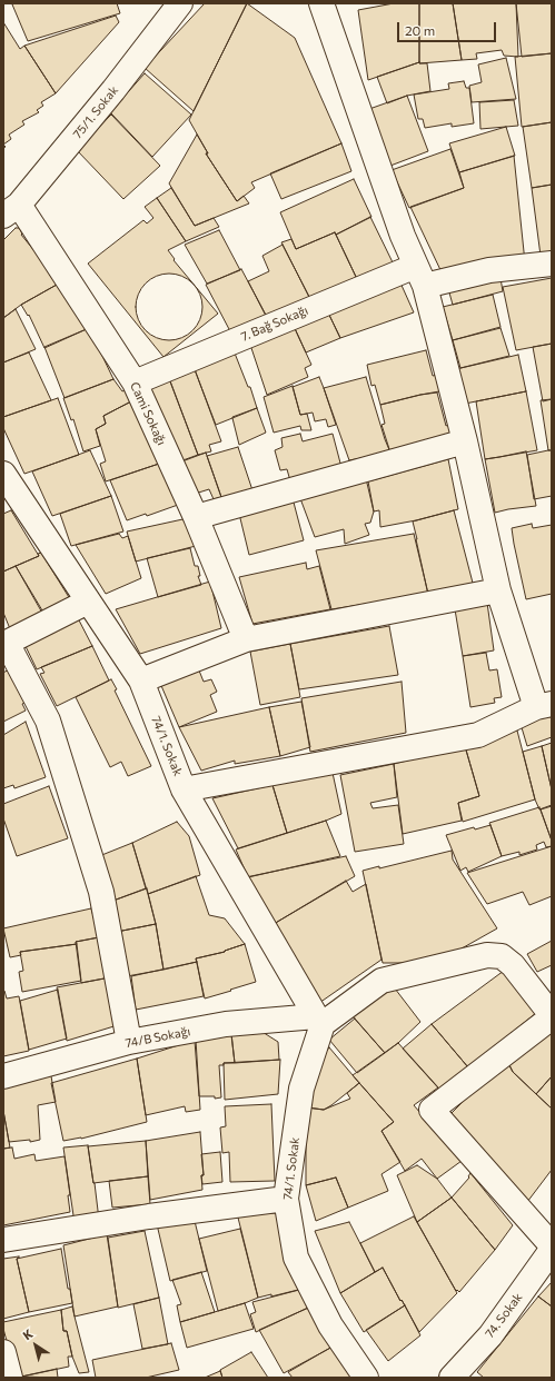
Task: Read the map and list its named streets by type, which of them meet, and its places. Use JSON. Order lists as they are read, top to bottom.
{
  "streets": {
    "street": [
      "75/1. Sokak",
      "7. Bağ Sokağı",
      "Cami Sokağı",
      "74/1. Sokak",
      "74/B Sokağı",
      "74. Sokak"
    ]
  },
  "crossings": [
    ["75/1. Sokak", "Cami Sokağı"],
    ["7. Bağ Sokağı", "Cami Sokağı"],
    ["74/1. Sokak", "74/B Sokağı"]
  ],
  "scale_bar": "20 m",
  "north": "top left"
}
